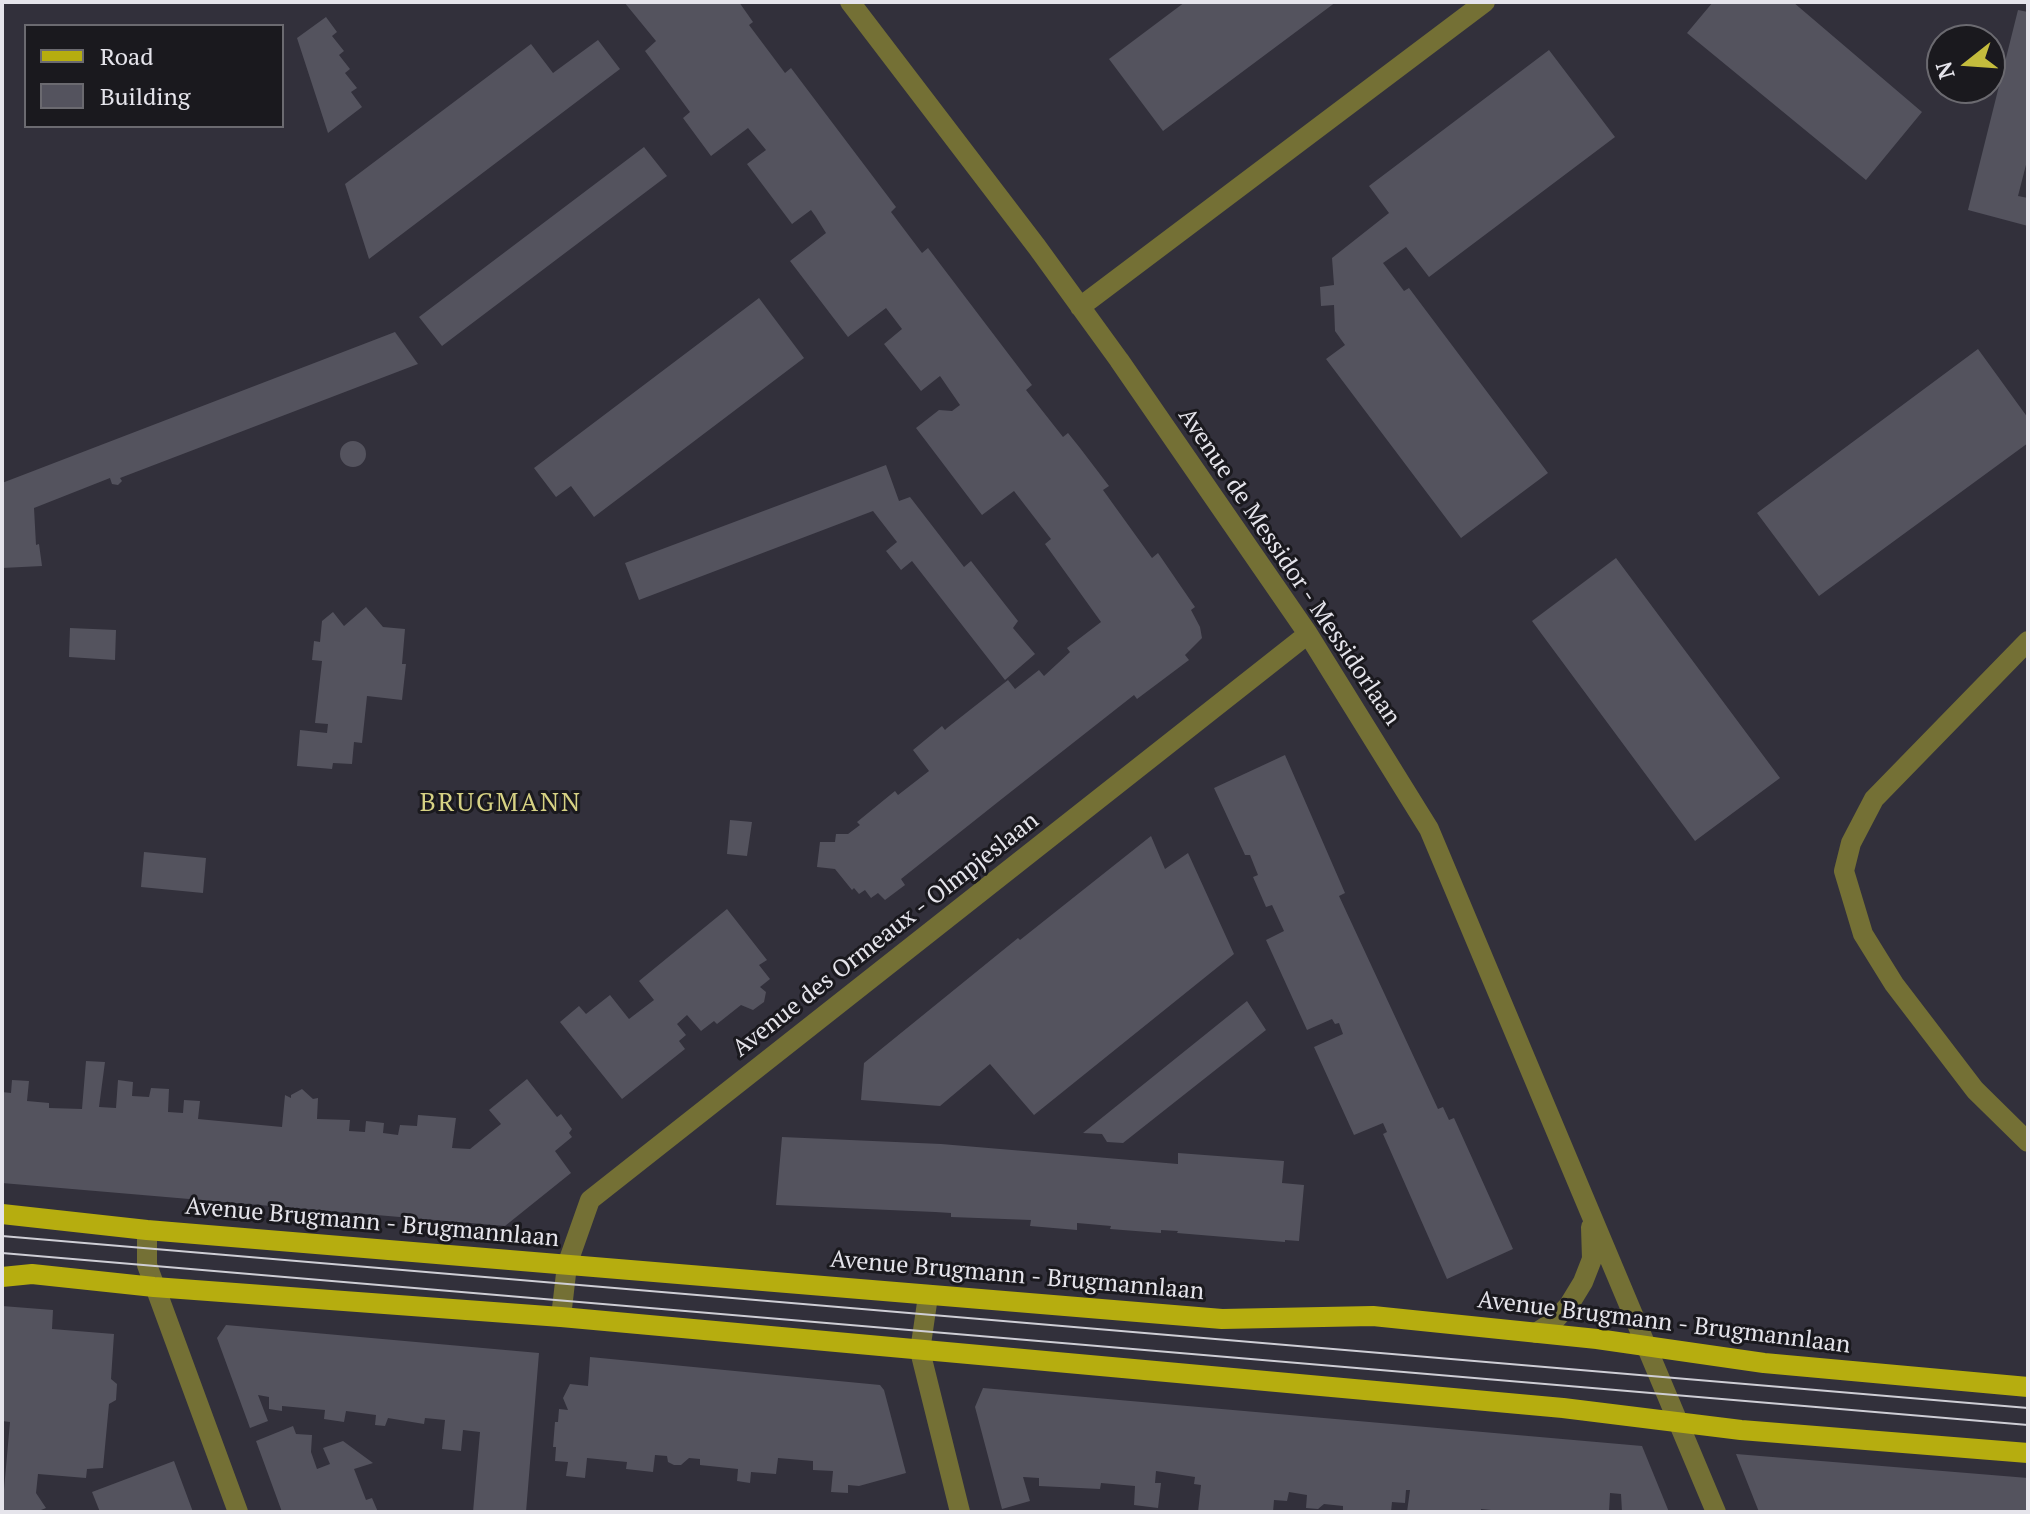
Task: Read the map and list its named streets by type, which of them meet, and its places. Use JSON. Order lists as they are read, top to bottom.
{
  "streets": {
    "main road": ["Avenue Brugmann - Brugmannlaan"],
    "street": ["Avenue de Messidor - Messidorlaan", "Avenue des Ormeaux - Olmpjeslaan"]
  },
  "crossings": [
    ["Avenue de Messidor - Messidorlaan", "Avenue des Ormeaux - Olmpjeslaan"],
    ["Avenue de Messidor - Messidorlaan", "Avenue Brugmann - Brugmannlaan"],
    ["Avenue des Ormeaux - Olmpjeslaan", "Avenue Brugmann - Brugmannlaan"]
  ],
  "districts": ["BRUGMANN"],
  "legend": ["Road", "Building"],
  "north": "left"
}
